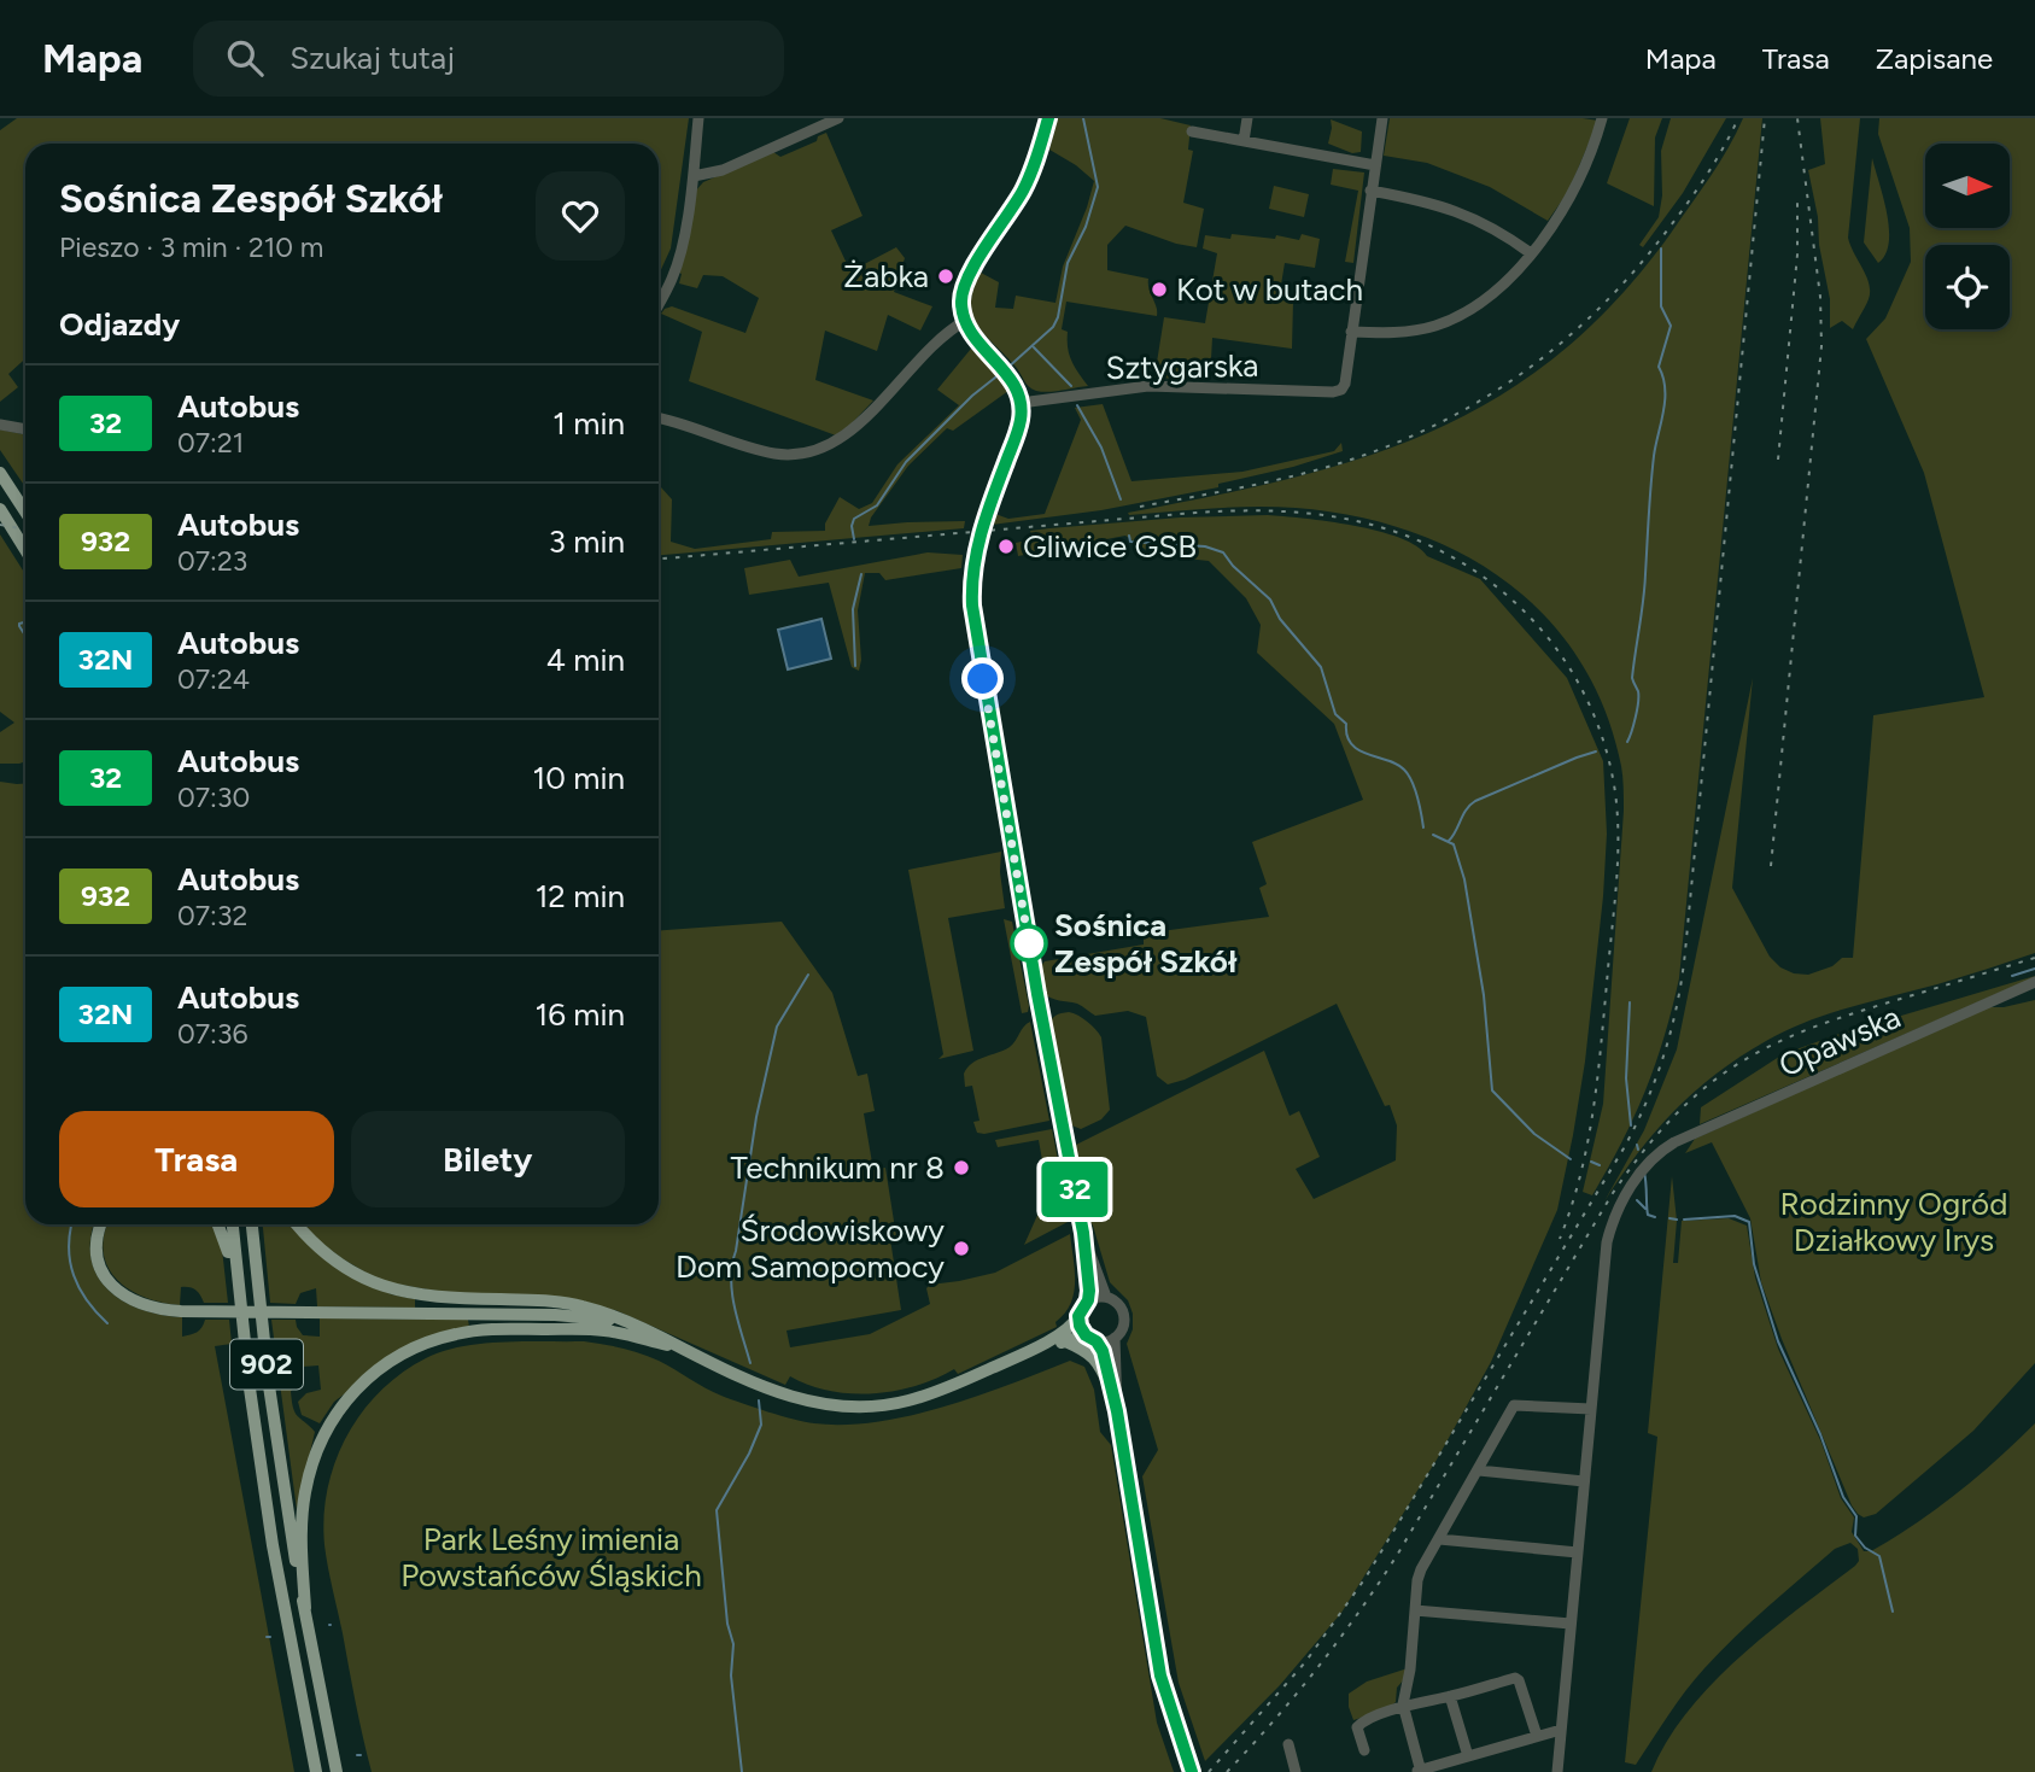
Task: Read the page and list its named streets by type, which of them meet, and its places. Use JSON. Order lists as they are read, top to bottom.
{
  "streets": {
    "main road": ["902"],
    "street": ["Sztygarska", "Opawska"]
  },
  "parks": ["Rodzinny Ogród Działkowy Irys", "Park Leśny imienia Powstańców Śląskich"],
  "places": [
    "Żabka",
    "Kot w butach",
    "Gliwice GSB",
    "Sośnica Zespół Szkół",
    "Technikum nr 8",
    "Środowiskowy Dom Samopomocy"
  ],
  "lines": ["bus line 32"],
  "north": "right",
  "page": {
    "header": "Mapa",
    "search": "Szukaj tutaj",
    "nav": ["Mapa", "Trasa", "Zapisane"],
    "on_map": "32",
    "heading": [
      ["Sośnica Zespół Szkół", "Pieszo · 3 min · 210 m"],
      "Odjazdy"
    ],
    "list": [
      {
        "mark": "32",
        "name": "Autobus",
        "note": "07:21",
        "value": "1 min"
      },
      {
        "mark": "932",
        "name": "Autobus",
        "note": "07:23",
        "value": "3 min"
      },
      {
        "mark": "32N",
        "name": "Autobus",
        "note": "07:24",
        "value": "4 min"
      },
      {
        "mark": "32",
        "name": "Autobus",
        "note": "07:30",
        "value": "10 min"
      },
      {
        "mark": "932",
        "name": "Autobus",
        "note": "07:32",
        "value": "12 min"
      },
      {
        "mark": "32N",
        "name": "Autobus",
        "note": "07:36",
        "value": "16 min"
      }
    ],
    "buttons": ["Trasa", "Bilety"]
  }
}
